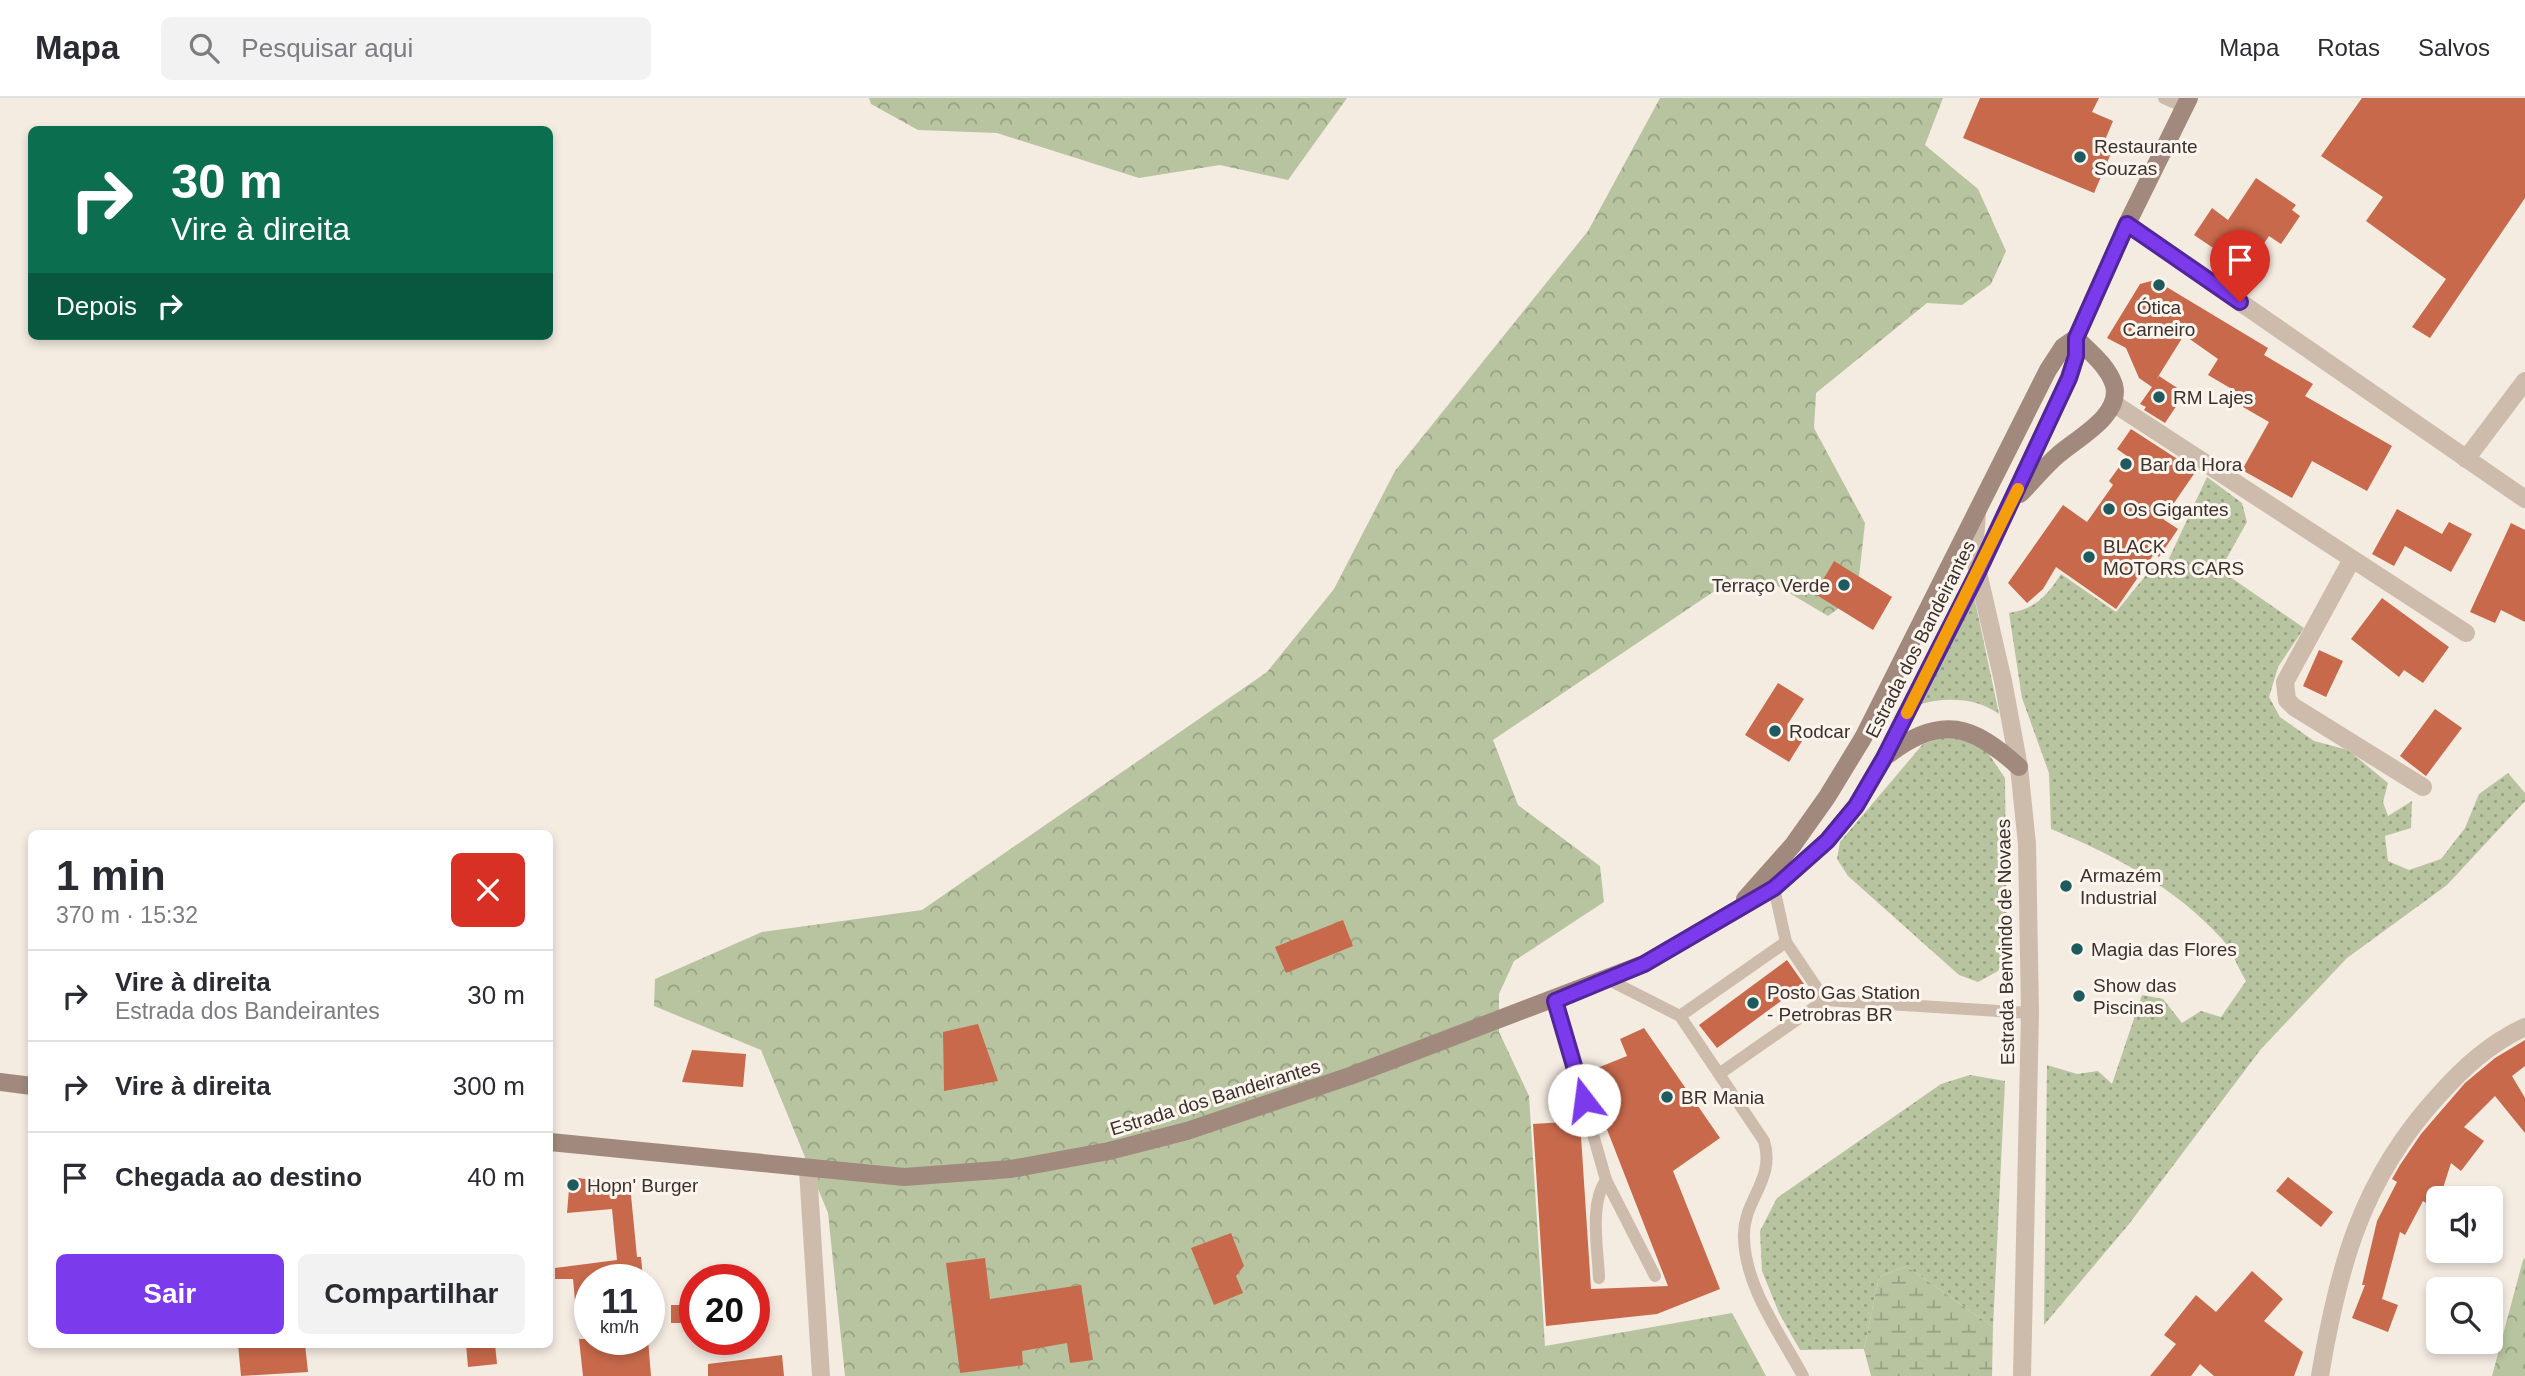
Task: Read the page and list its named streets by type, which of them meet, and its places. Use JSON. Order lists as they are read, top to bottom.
{
  "streets": {
    "main road": ["Estrada dos Bandeirantes"],
    "street": ["Estrada Benvindo de Novaes"]
  },
  "crossings": [
    ["Estrada dos Bandeirantes", "Estrada Benvindo de Novaes"]
  ],
  "places": [
    "Restaurante Souzas",
    "Ótica Carneiro",
    "RM Lajes",
    "Bar da Hora",
    "Os Gigantes",
    "BLACK MOTORS CARS",
    "Terraço Verde",
    "Rodcar",
    "Armazém Industrial",
    "Magia das Flores",
    "Show das Piscinas",
    "Posto Gas Station - Petrobras BR",
    "BR Mania",
    "Hopn' Burger"
  ],
  "page": {
    "header": "Mapa",
    "search": "Pesquisar aqui",
    "nav": ["Mapa", "Rotas", "Salvos"],
    "turn": ["30 m", "Vire à direita"],
    "then": "Depois",
    "heading": ["1 min", "370 m · 15:32"],
    "list": [
      {
        "name": "Vire à direita",
        "note": "Estrada dos Bandeirantes",
        "value": "30 m"
      },
      {
        "name": "Vire à direita",
        "value": "300 m"
      },
      {
        "name": "Chegada ao destino",
        "value": "40 m"
      }
    ],
    "buttons": ["Sair", "Compartilhar"],
    "speed": "11 km/h",
    "limit": "20"
  }
}
